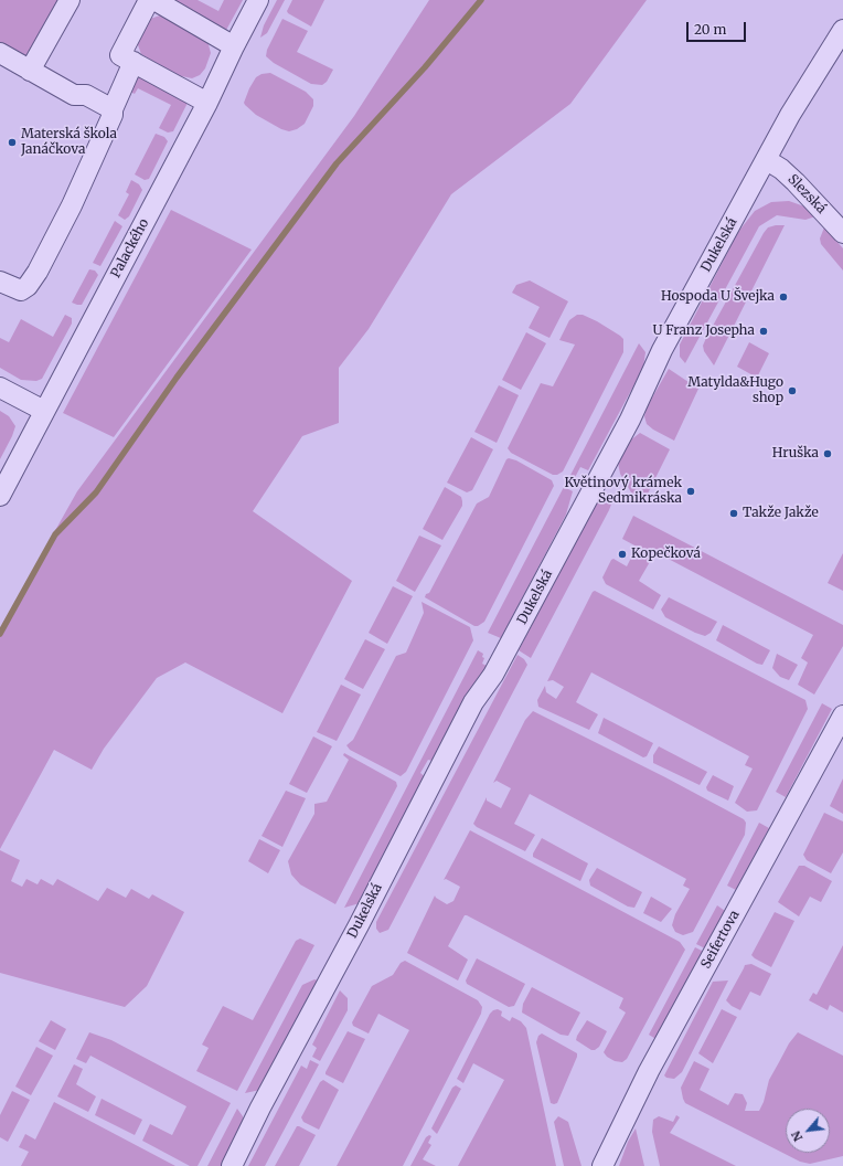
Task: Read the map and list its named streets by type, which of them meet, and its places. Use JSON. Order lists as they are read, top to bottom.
{
  "streets": {
    "street": [
      "Slezská",
      "Dukelská",
      "Palackého",
      "Seifertova"
    ]
  },
  "crossings": [
    ["Slezská", "Dukelská"]
  ],
  "places": [
    "Materská škola Janáčkova",
    "Hospoda U Švejka",
    "U Franz Josepha",
    "Matylda&Hugo shop",
    "Hruška",
    "Květinový krámek Sedmikráska",
    "Takže Jakže",
    "Kopečková"
  ],
  "scale_bar": "20 m",
  "north": "bottom left"
}
